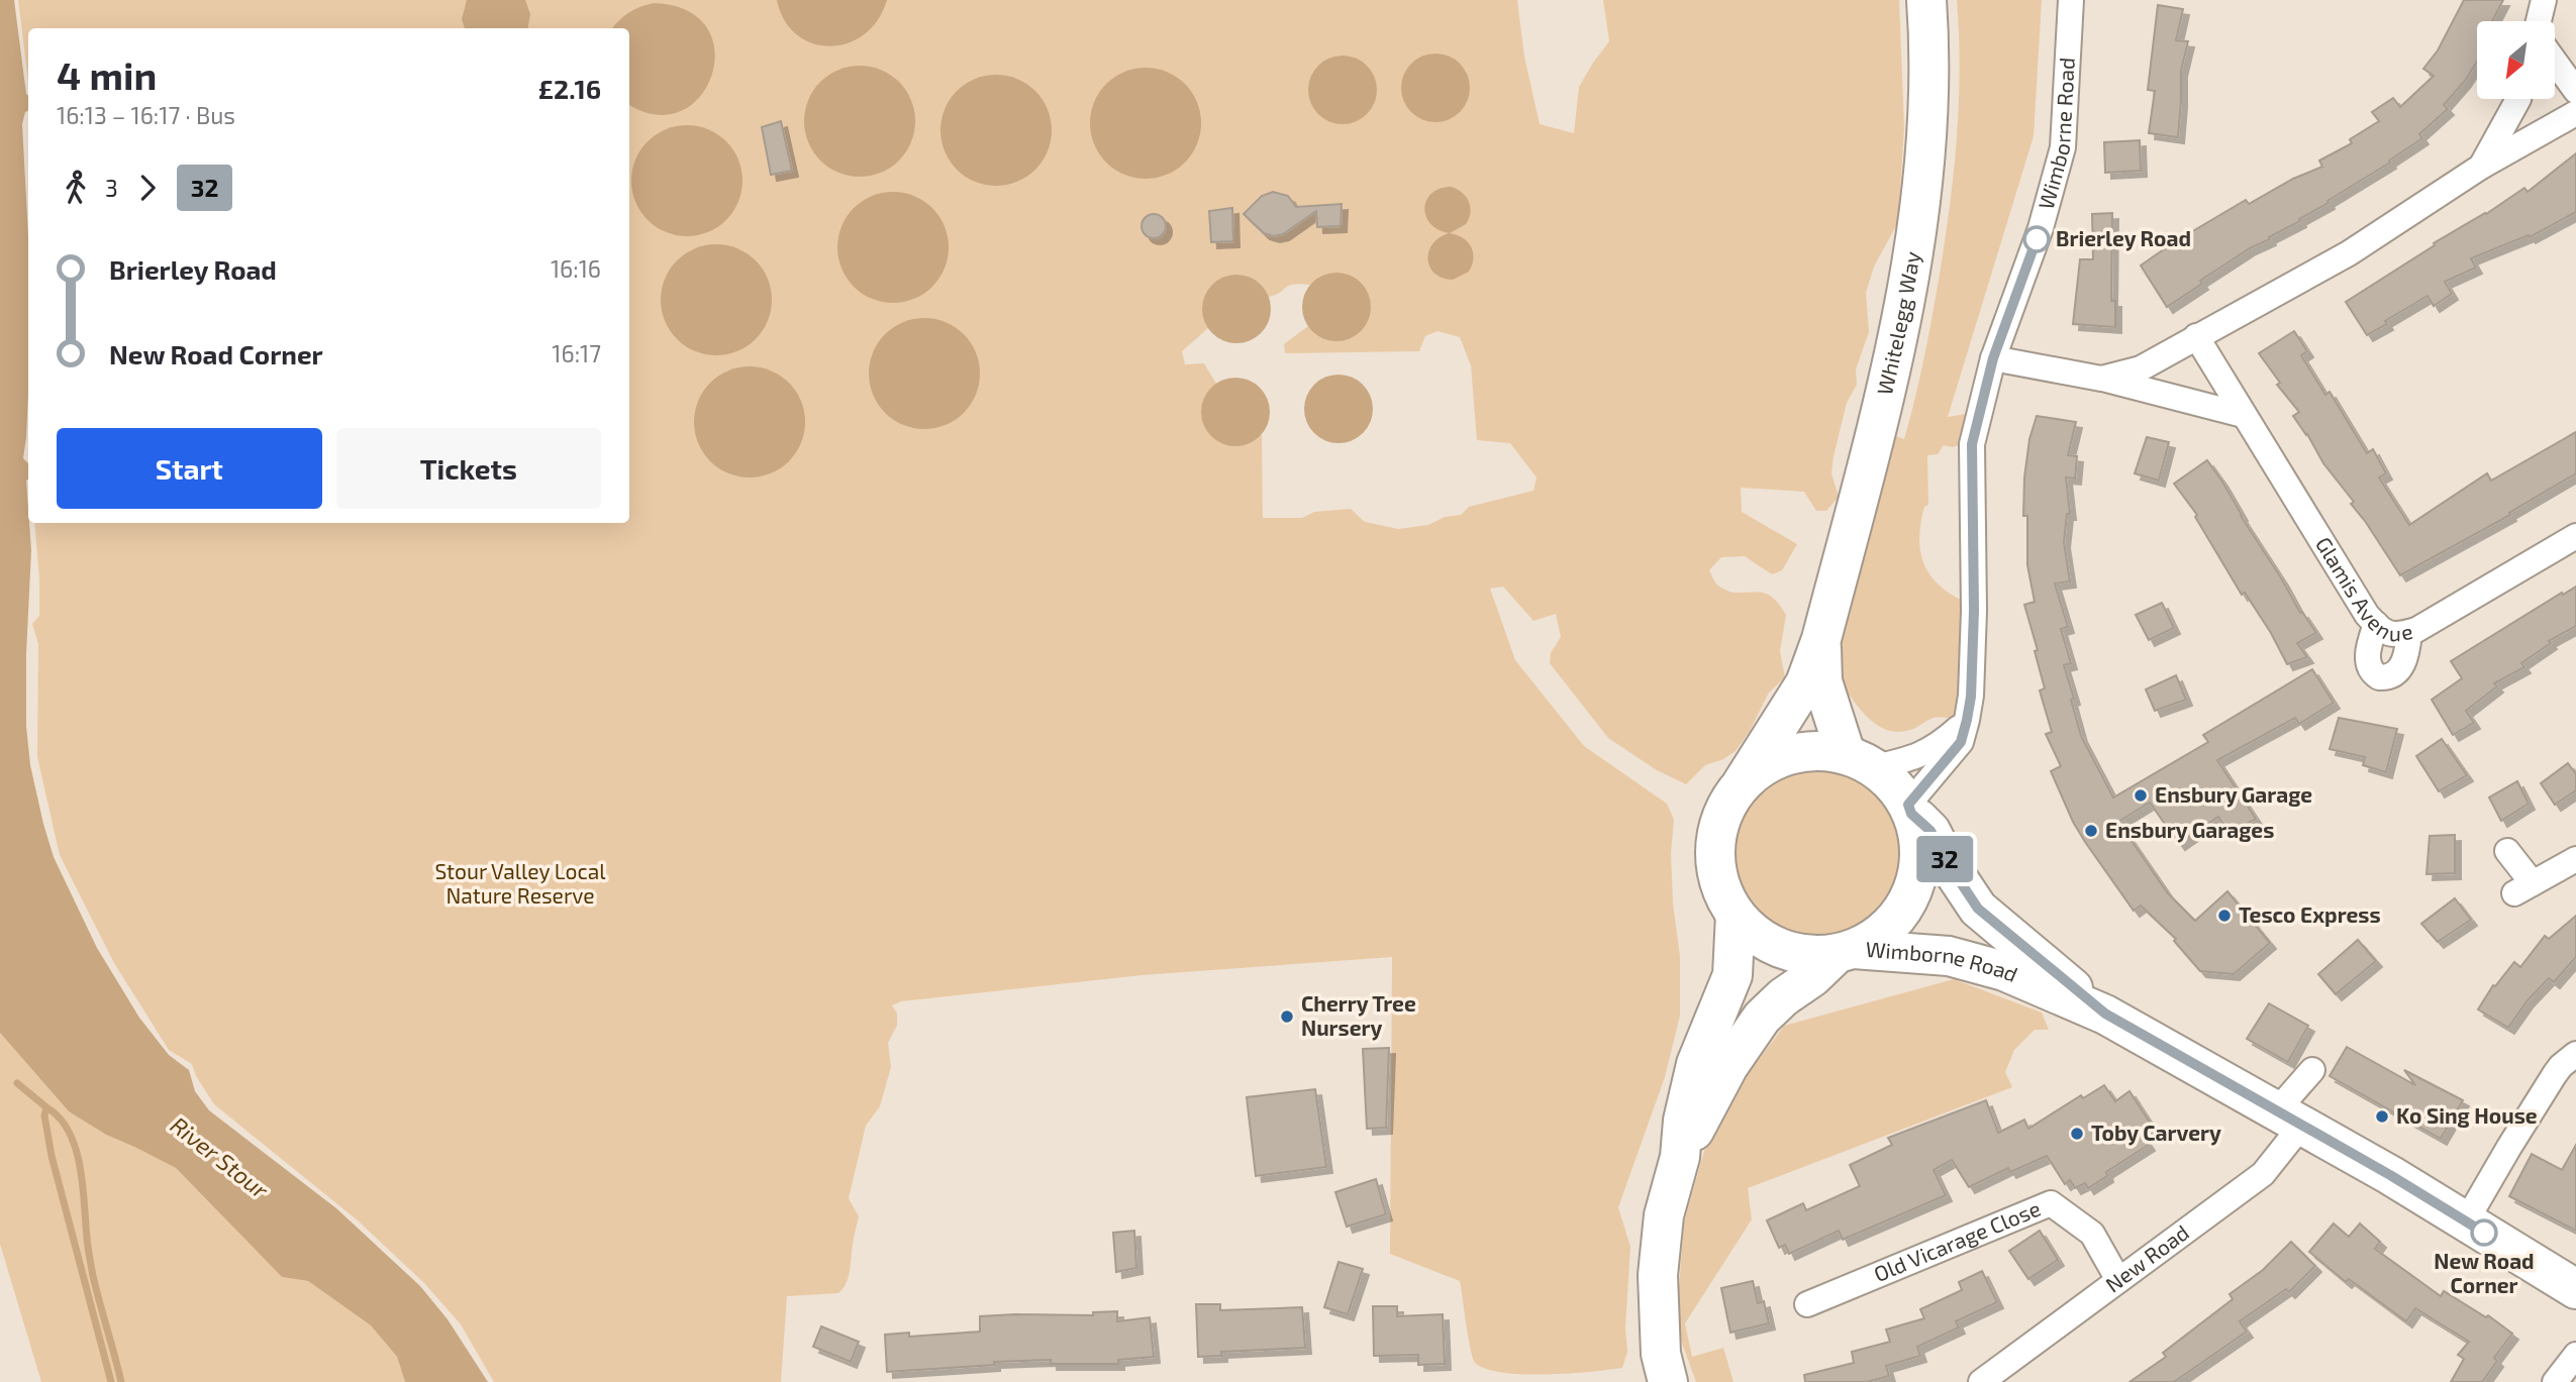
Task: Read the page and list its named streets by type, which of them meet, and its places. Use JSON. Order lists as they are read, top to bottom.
{
  "streets": {
    "main road": ["Wimborne Road", "Whitelegg Way"],
    "street": ["Glamis Avenue", "Old Vicarage Close", "New Road"]
  },
  "crossings": [
    ["Wimborne Road", "Whitelegg Way"],
    ["Wimborne Road", "New Road"],
    ["Old Vicarage Close", "New Road"]
  ],
  "water": ["River Stour"],
  "parks": ["Stour Valley Local Nature Reserve"],
  "places": [
    "Brierley Road",
    "Ensbury Garage",
    "Ensbury Garages",
    "Tesco Express",
    "Cherry Tree Nursery",
    "Ko Sing House",
    "Toby Carvery",
    "New Road Corner"
  ],
  "lines": ["bus line 32"],
  "north": "bottom left",
  "page": {
    "on_map": "32",
    "heading": ["4 min", "16:13 – 16:17 · Bus", "£2.16"],
    "legs": ["3", "32"],
    "list": [
      {
        "name": "Brierley Road",
        "value": "16:16"
      },
      {
        "name": "New Road Corner",
        "value": "16:17"
      }
    ],
    "buttons": ["Start", "Tickets"]
  }
}
